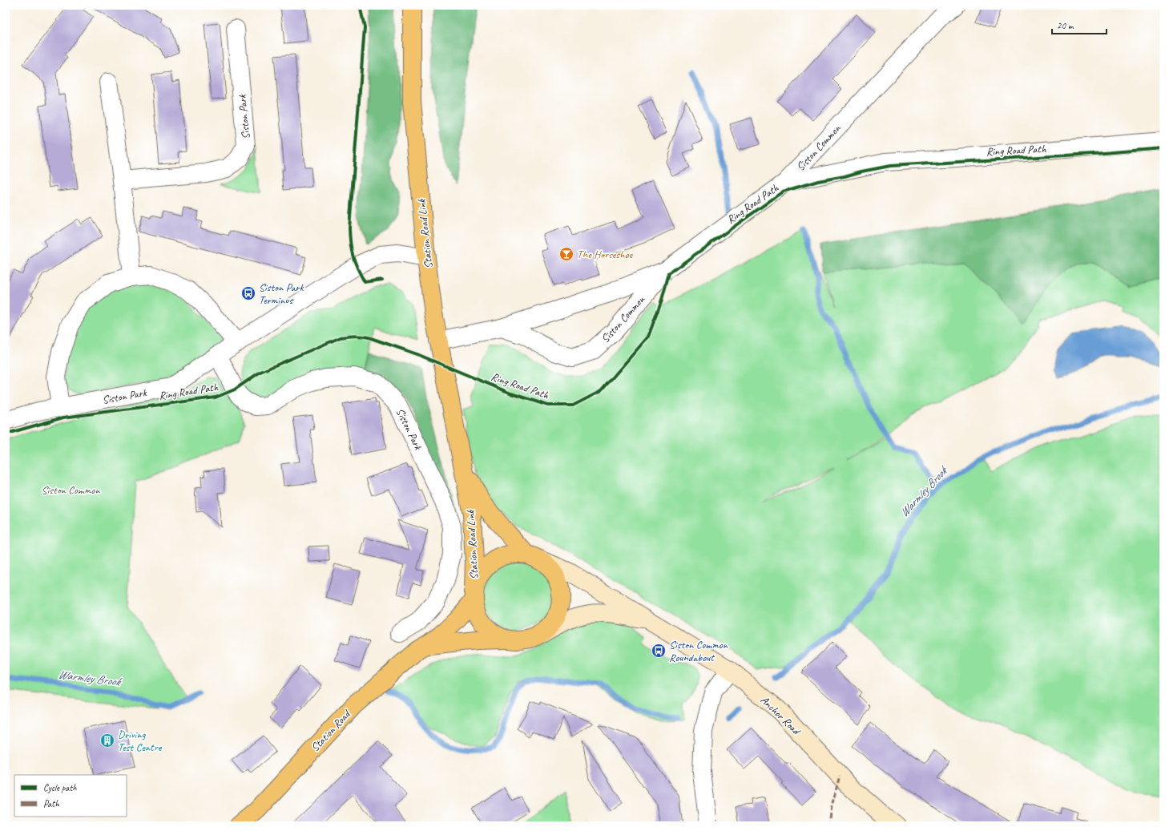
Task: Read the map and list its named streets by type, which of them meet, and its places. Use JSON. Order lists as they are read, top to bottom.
{
  "streets": {
    "main road": ["Station Road Link", "Station Road"],
    "street": [
      "Siston Park",
      "Siston Common",
      "Ring Road Path",
      "Anchor Road"
    ]
  },
  "crossings": [
    ["Siston Park", "Station Road Link"],
    ["Siston Common", "Ring Road Path"],
    ["Siston Common", "Station Road Link"],
    ["Station Road Link", "Anchor Road"],
    ["Station Road Link", "Station Road"],
    ["Anchor Road", "Station Road"]
  ],
  "water": ["Warmley Brook"],
  "parks": ["Siston Common"],
  "places": {
    "bar": ["The Horseshoe"],
    "bus stop": ["Siston Park Terminus", "Siston Common Roundabout"],
    "building": ["Driving Test Centre"]
  },
  "legend": ["Cycle path", "Path"],
  "scale_bar": "20 m"
}
